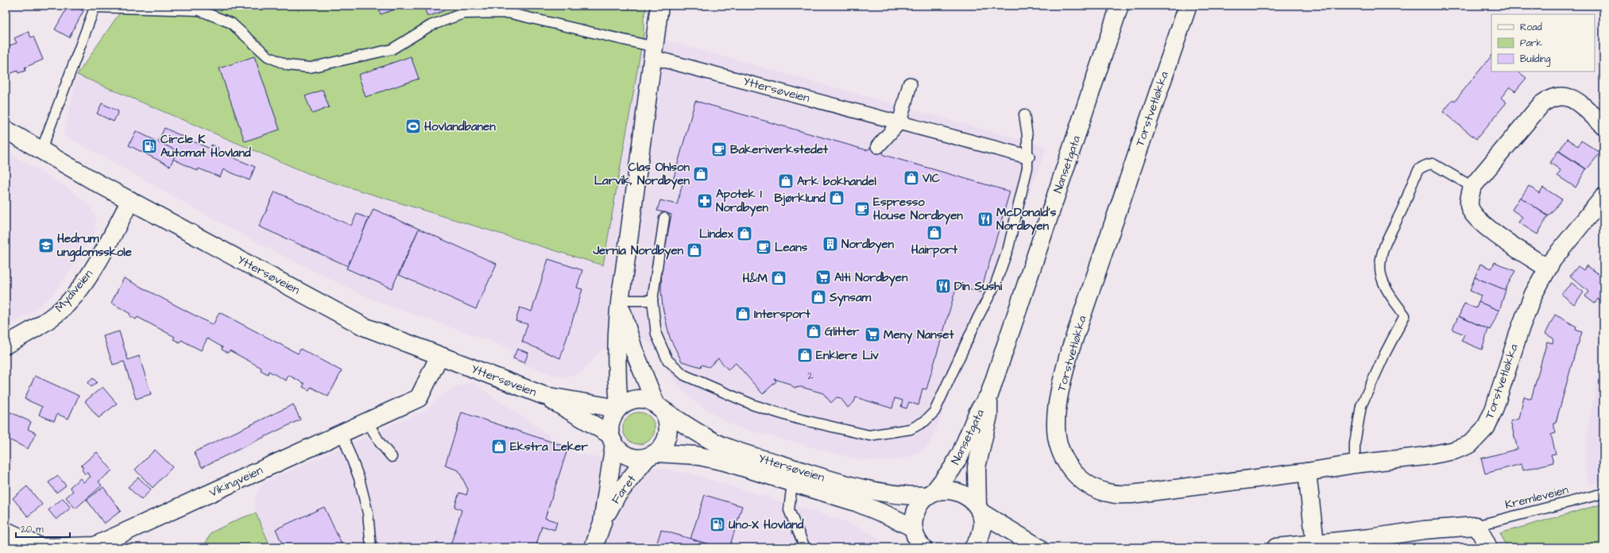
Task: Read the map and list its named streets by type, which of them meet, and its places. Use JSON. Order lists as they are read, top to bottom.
{
  "streets": {
    "street": [
      "Yttersøveien",
      "Torstvetløkka",
      "Nansetgata",
      "Mydiveien",
      "Vikingveien",
      "Faret"
    ],
    "lane": ["Kremleveien"]
  },
  "crossings": [
    ["Yttersøveien", "Nansetgata"],
    ["Yttersøveien", "Mydiveien"],
    ["Yttersøveien", "Vikingveien"],
    ["Yttersøveien", "Faret"]
  ],
  "places": {
    "sports": ["Hovlandbanen"],
    "fuel station": ["Circle K Automat Hovland", "Uno-X Hovland"],
    "cafe": ["Bakeriverkstedet", "Espresso House Nordbyen", "Leans"],
    "shop": [
      "Clas Ohlson Larvik, Nordbyen",
      "VIC",
      "Ark bokhandel",
      "Bjørklund",
      "Hairport",
      "Lindex",
      "Jernia Nordbyen",
      "H&M",
      "Synsam",
      "Intersport",
      "Glitter",
      "Enklere Liv",
      "Ekstra Leker"
    ],
    "pharmacy": ["Apotek 1 Nordbyen"],
    "restaurant": ["McDonald's Nordbyen", "Din Sushi"],
    "building": ["Nordbyen"],
    "school or university": ["Hedrum ungdomsskole"],
    "supermarket": ["Alti Nordbyen", "Meny Nanset"]
  },
  "house_numbers": ["2"],
  "legend": ["Road", "Park", "Building"],
  "scale_bar": "20 m"
}
